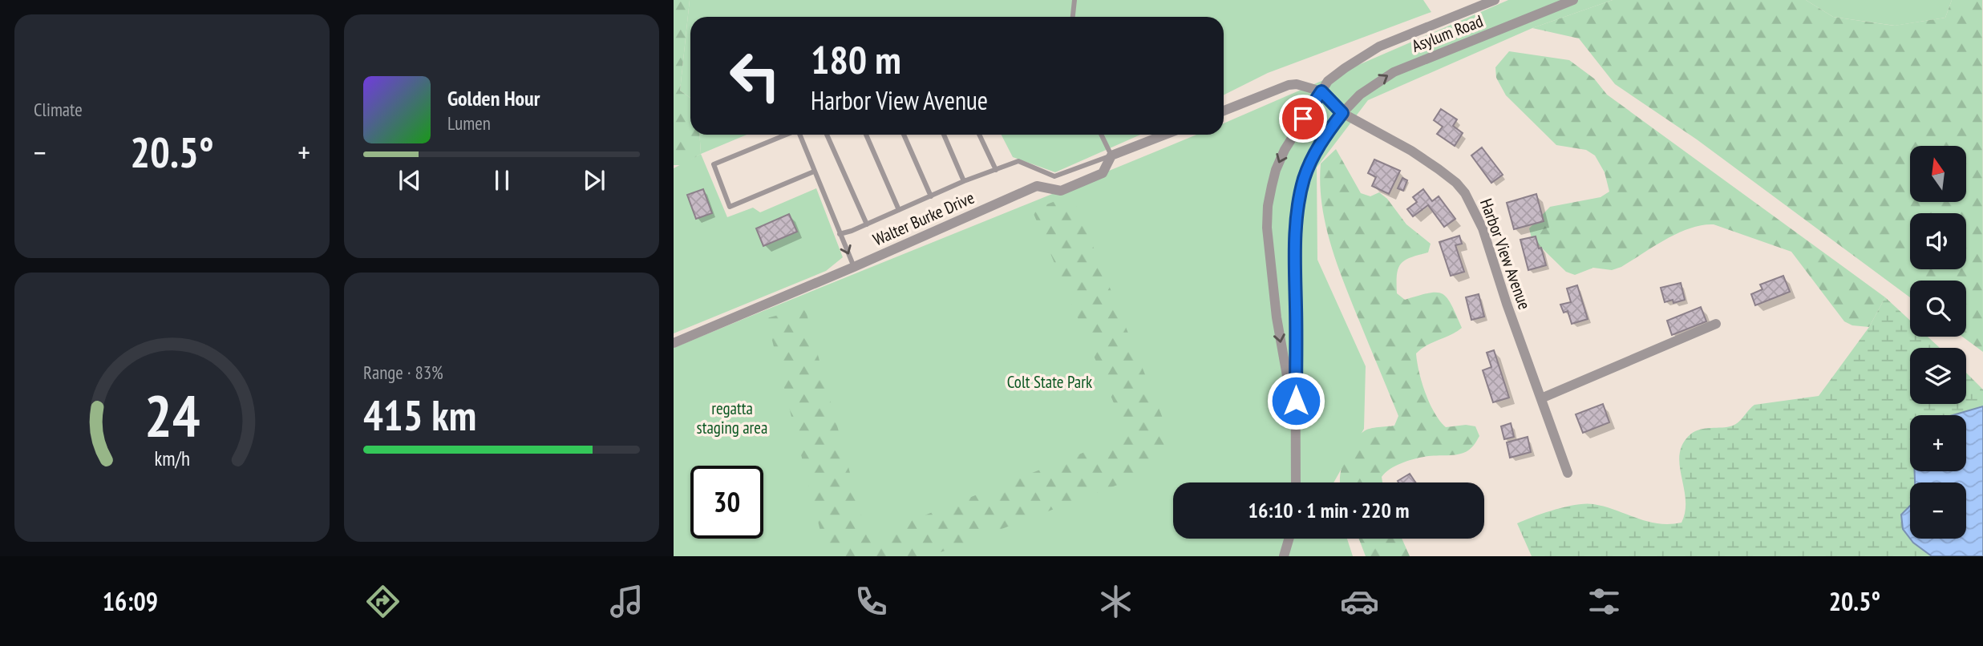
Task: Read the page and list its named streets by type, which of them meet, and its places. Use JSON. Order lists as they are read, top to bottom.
{
  "streets": {
    "street": ["Asylum Road", "Walter Burke Drive", "Harbor View Avenue"]
  },
  "crossings": [
    ["Asylum Road", "Harbor View Avenue"]
  ],
  "parks": ["Colt State Park", "regatta staging area"],
  "north": "top",
  "page": {
    "tile": [
      "Climate",
      ["Range · 83%", "415 km"]
    ],
    "turn": ["180 m", "Harbor View Avenue"],
    "song": ["Golden Hour", "Lumen"],
    "heat": ["−", "20.5°", "+"],
    "map_buttons": ["+", "−"],
    "limit": "30",
    "trip": "16:10 · 1 min · 220 m",
    "tabs": ["16:09", "20.5°"],
    "gauge": ["24", "km/h"]
  }
}
